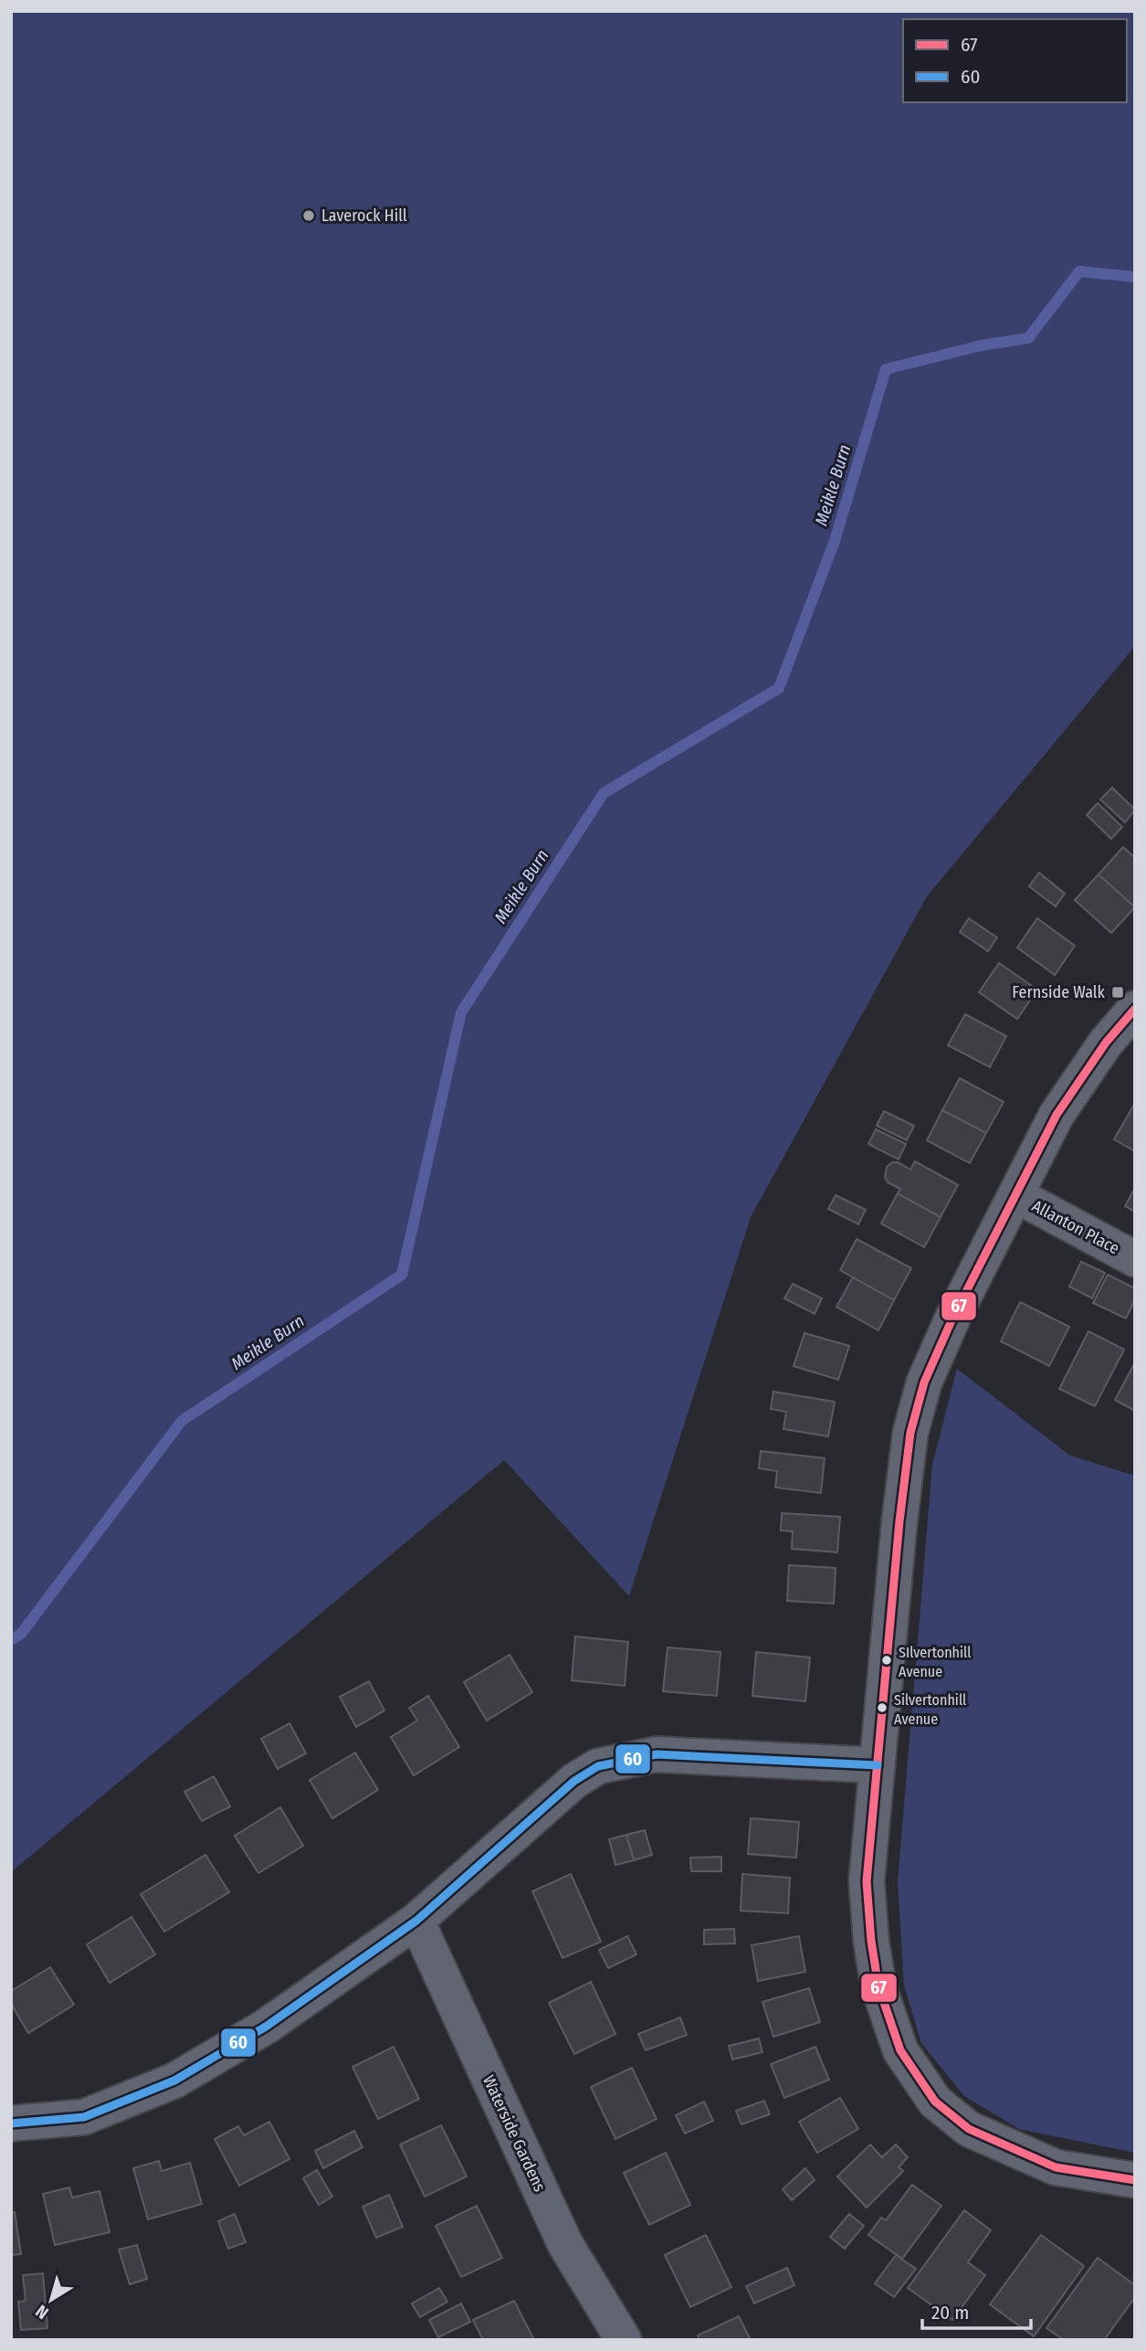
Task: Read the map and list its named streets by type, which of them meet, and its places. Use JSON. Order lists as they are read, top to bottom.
{
  "streets": {
    "street": ["Allanton Place", "Waterside Gardens"]
  },
  "water": ["Meikle Burn"],
  "places": {
    "other": ["Laverock Hill", "SIlvertonhill Avenue", "Silvertonhill Avenue"],
    "transit": ["Fernside Walk"]
  },
  "lines": ["transit line 67", "transit line 60"],
  "legend": ["67", "60"],
  "scale_bar": "20 m",
  "north": "bottom left"
}
